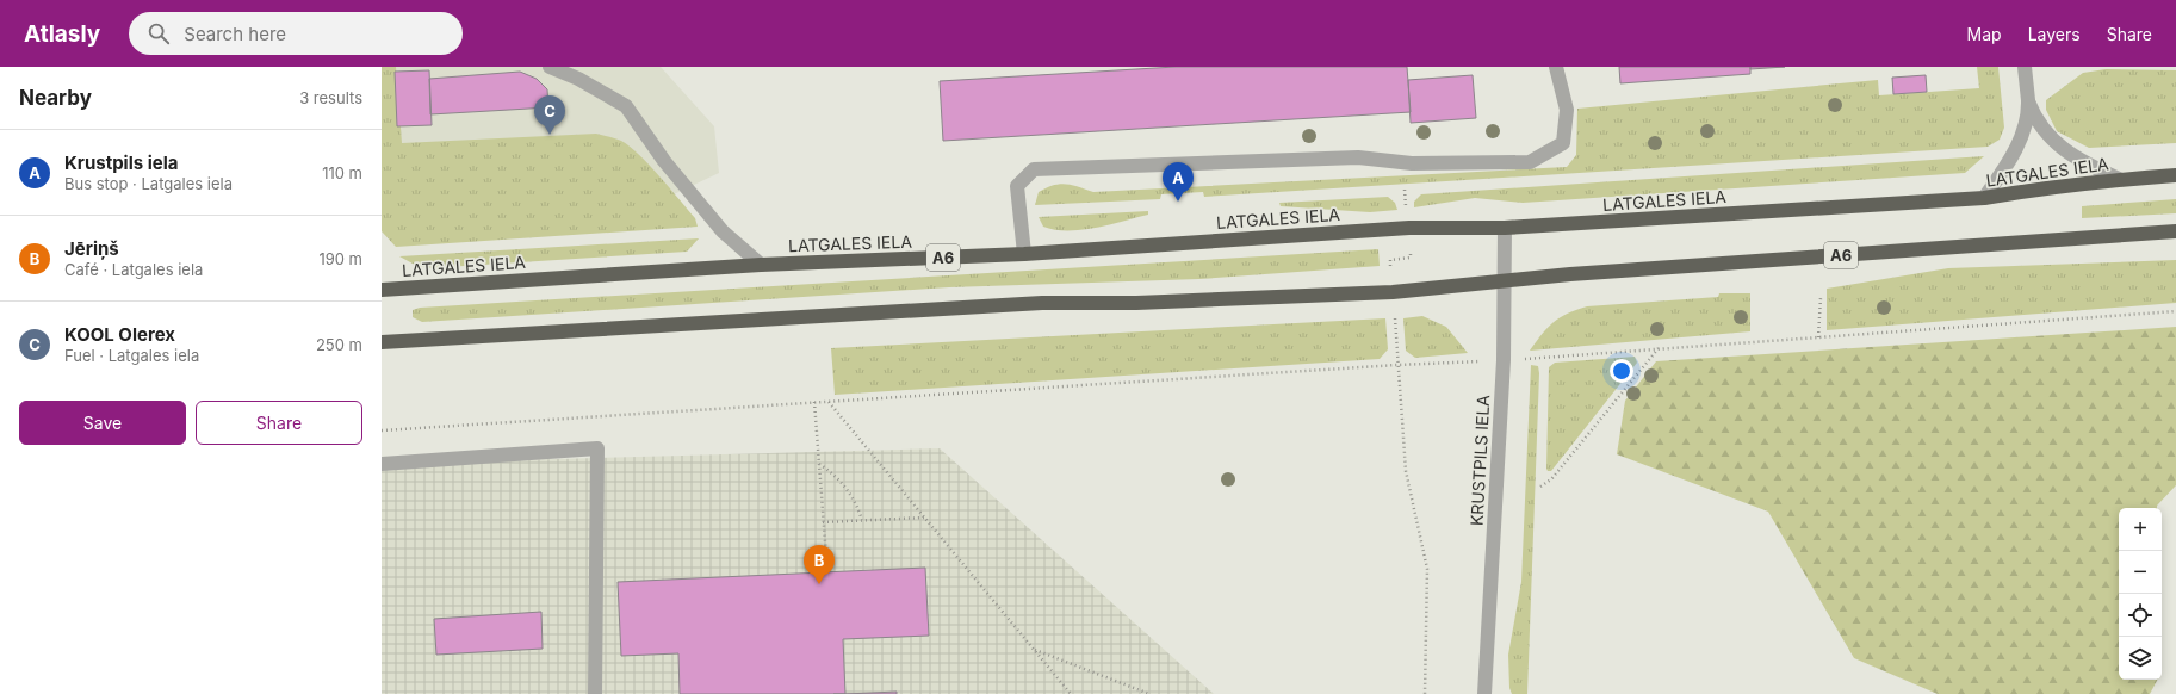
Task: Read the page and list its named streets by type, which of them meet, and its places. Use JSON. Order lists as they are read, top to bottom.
{
  "streets": {
    "highway": ["LATGALES IELA", "A6"],
    "street": ["KRUSTPILS IELA"]
  },
  "crossings": [
    ["LATGALES IELA", "KRUSTPILS IELA"],
    ["A6", "KRUSTPILS IELA"]
  ],
  "page": {
    "header": "Atlasly",
    "search": "Search here",
    "nav": ["Map", "Layers", "Share"],
    "heading": ["Nearby", "3 results"],
    "pins": ["C", "A", "B"],
    "list": [
      {
        "mark": "A",
        "name": "Krustpils iela",
        "note": "Bus stop · Latgales iela",
        "value": "110 m"
      },
      {
        "mark": "B",
        "name": "Jēriņš",
        "note": "Café · Latgales iela",
        "value": "190 m"
      },
      {
        "mark": "C",
        "name": "KOOL Olerex",
        "note": "Fuel · Latgales iela",
        "value": "250 m"
      }
    ],
    "buttons": ["Save", "Share"],
    "map_buttons": ["+", "−"]
  }
}
